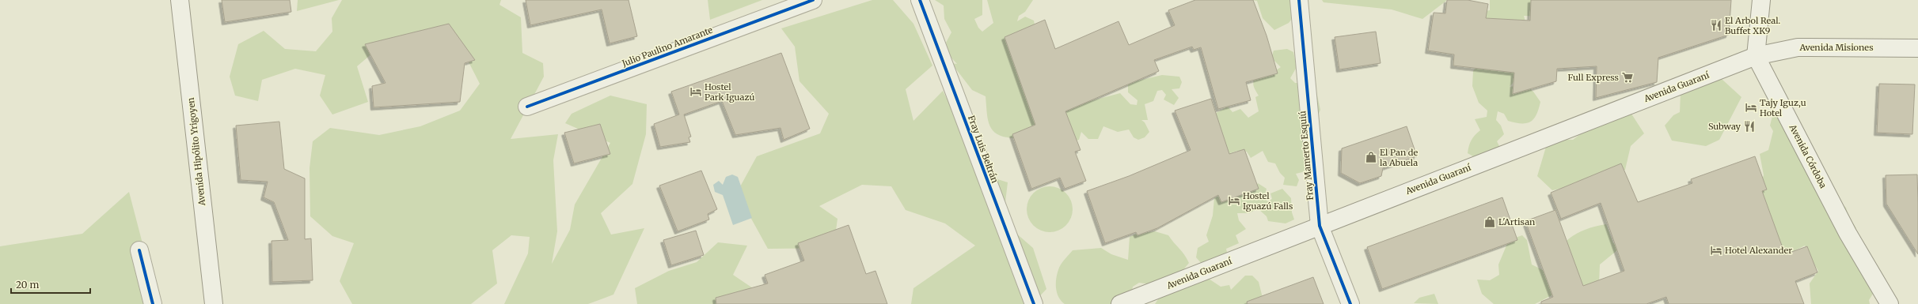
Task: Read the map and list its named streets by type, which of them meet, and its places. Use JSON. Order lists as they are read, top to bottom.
{
  "streets": {
    "main road": [
      "Julio Paulino Amarante",
      "Avenida Misiones",
      "Avenida Guaraní",
      "Fray Luis Beltrán",
      "Avenida Hipólito Yrigoyen",
      "Fray Mamerto Esquiú",
      "Avenida Córdoba"
    ]
  },
  "crossings": [
    ["Avenida Misiones", "Avenida Guaraní"],
    ["Avenida Misiones", "Avenida Córdoba"],
    ["Avenida Guaraní", "Fray Mamerto Esquiú"],
    ["Avenida Guaraní", "Avenida Córdoba"]
  ],
  "places": {
    "restaurant": ["El Arbol Real. Buffet XK9", "Subway"],
    "supermarket": ["Full Express"],
    "hotel": [
      "Hostel Park Iguazú",
      "Tajy Iguz,u Hotel",
      "Hostel Iguazú Falls",
      "Hotel Alexander"
    ],
    "shop": ["El Pan de la Abuela", "L'Artisan"]
  },
  "scale_bar": "20 m"
}
